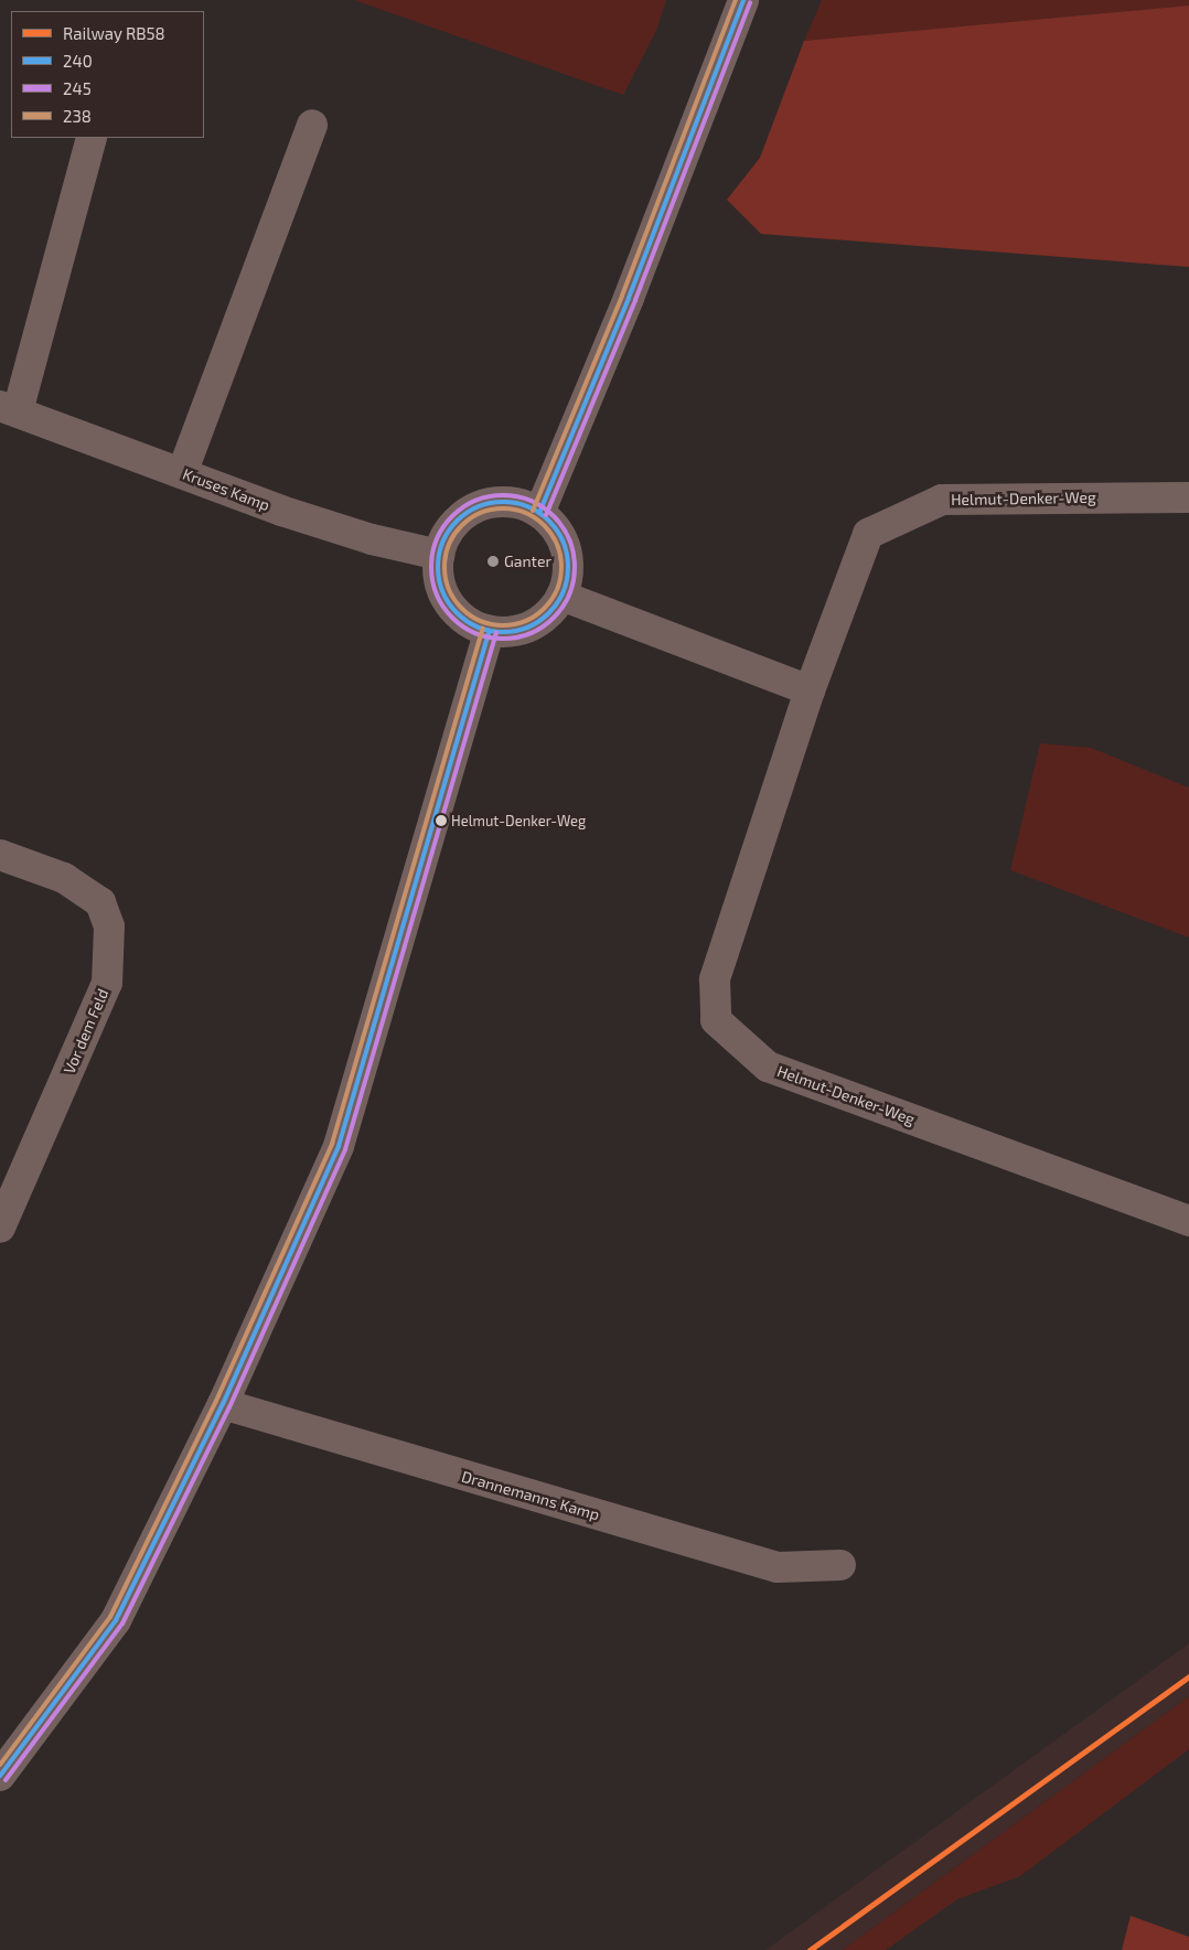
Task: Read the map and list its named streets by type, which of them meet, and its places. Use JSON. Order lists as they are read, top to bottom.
{
  "streets": {
    "street": [
      "Kruses Kamp",
      "Helmut-Denker-Weg",
      "Vor dem Feld",
      "Drannemanns Kamp"
    ]
  },
  "places": ["Ganter", "Helmut-Denker-Weg"],
  "lines": [
    "transit line 240",
    "transit line 238",
    "transit line 245",
    "rail line RB58"
  ],
  "legend": [
    "Railway RB58",
    "240",
    "245",
    "238"
  ]
}
